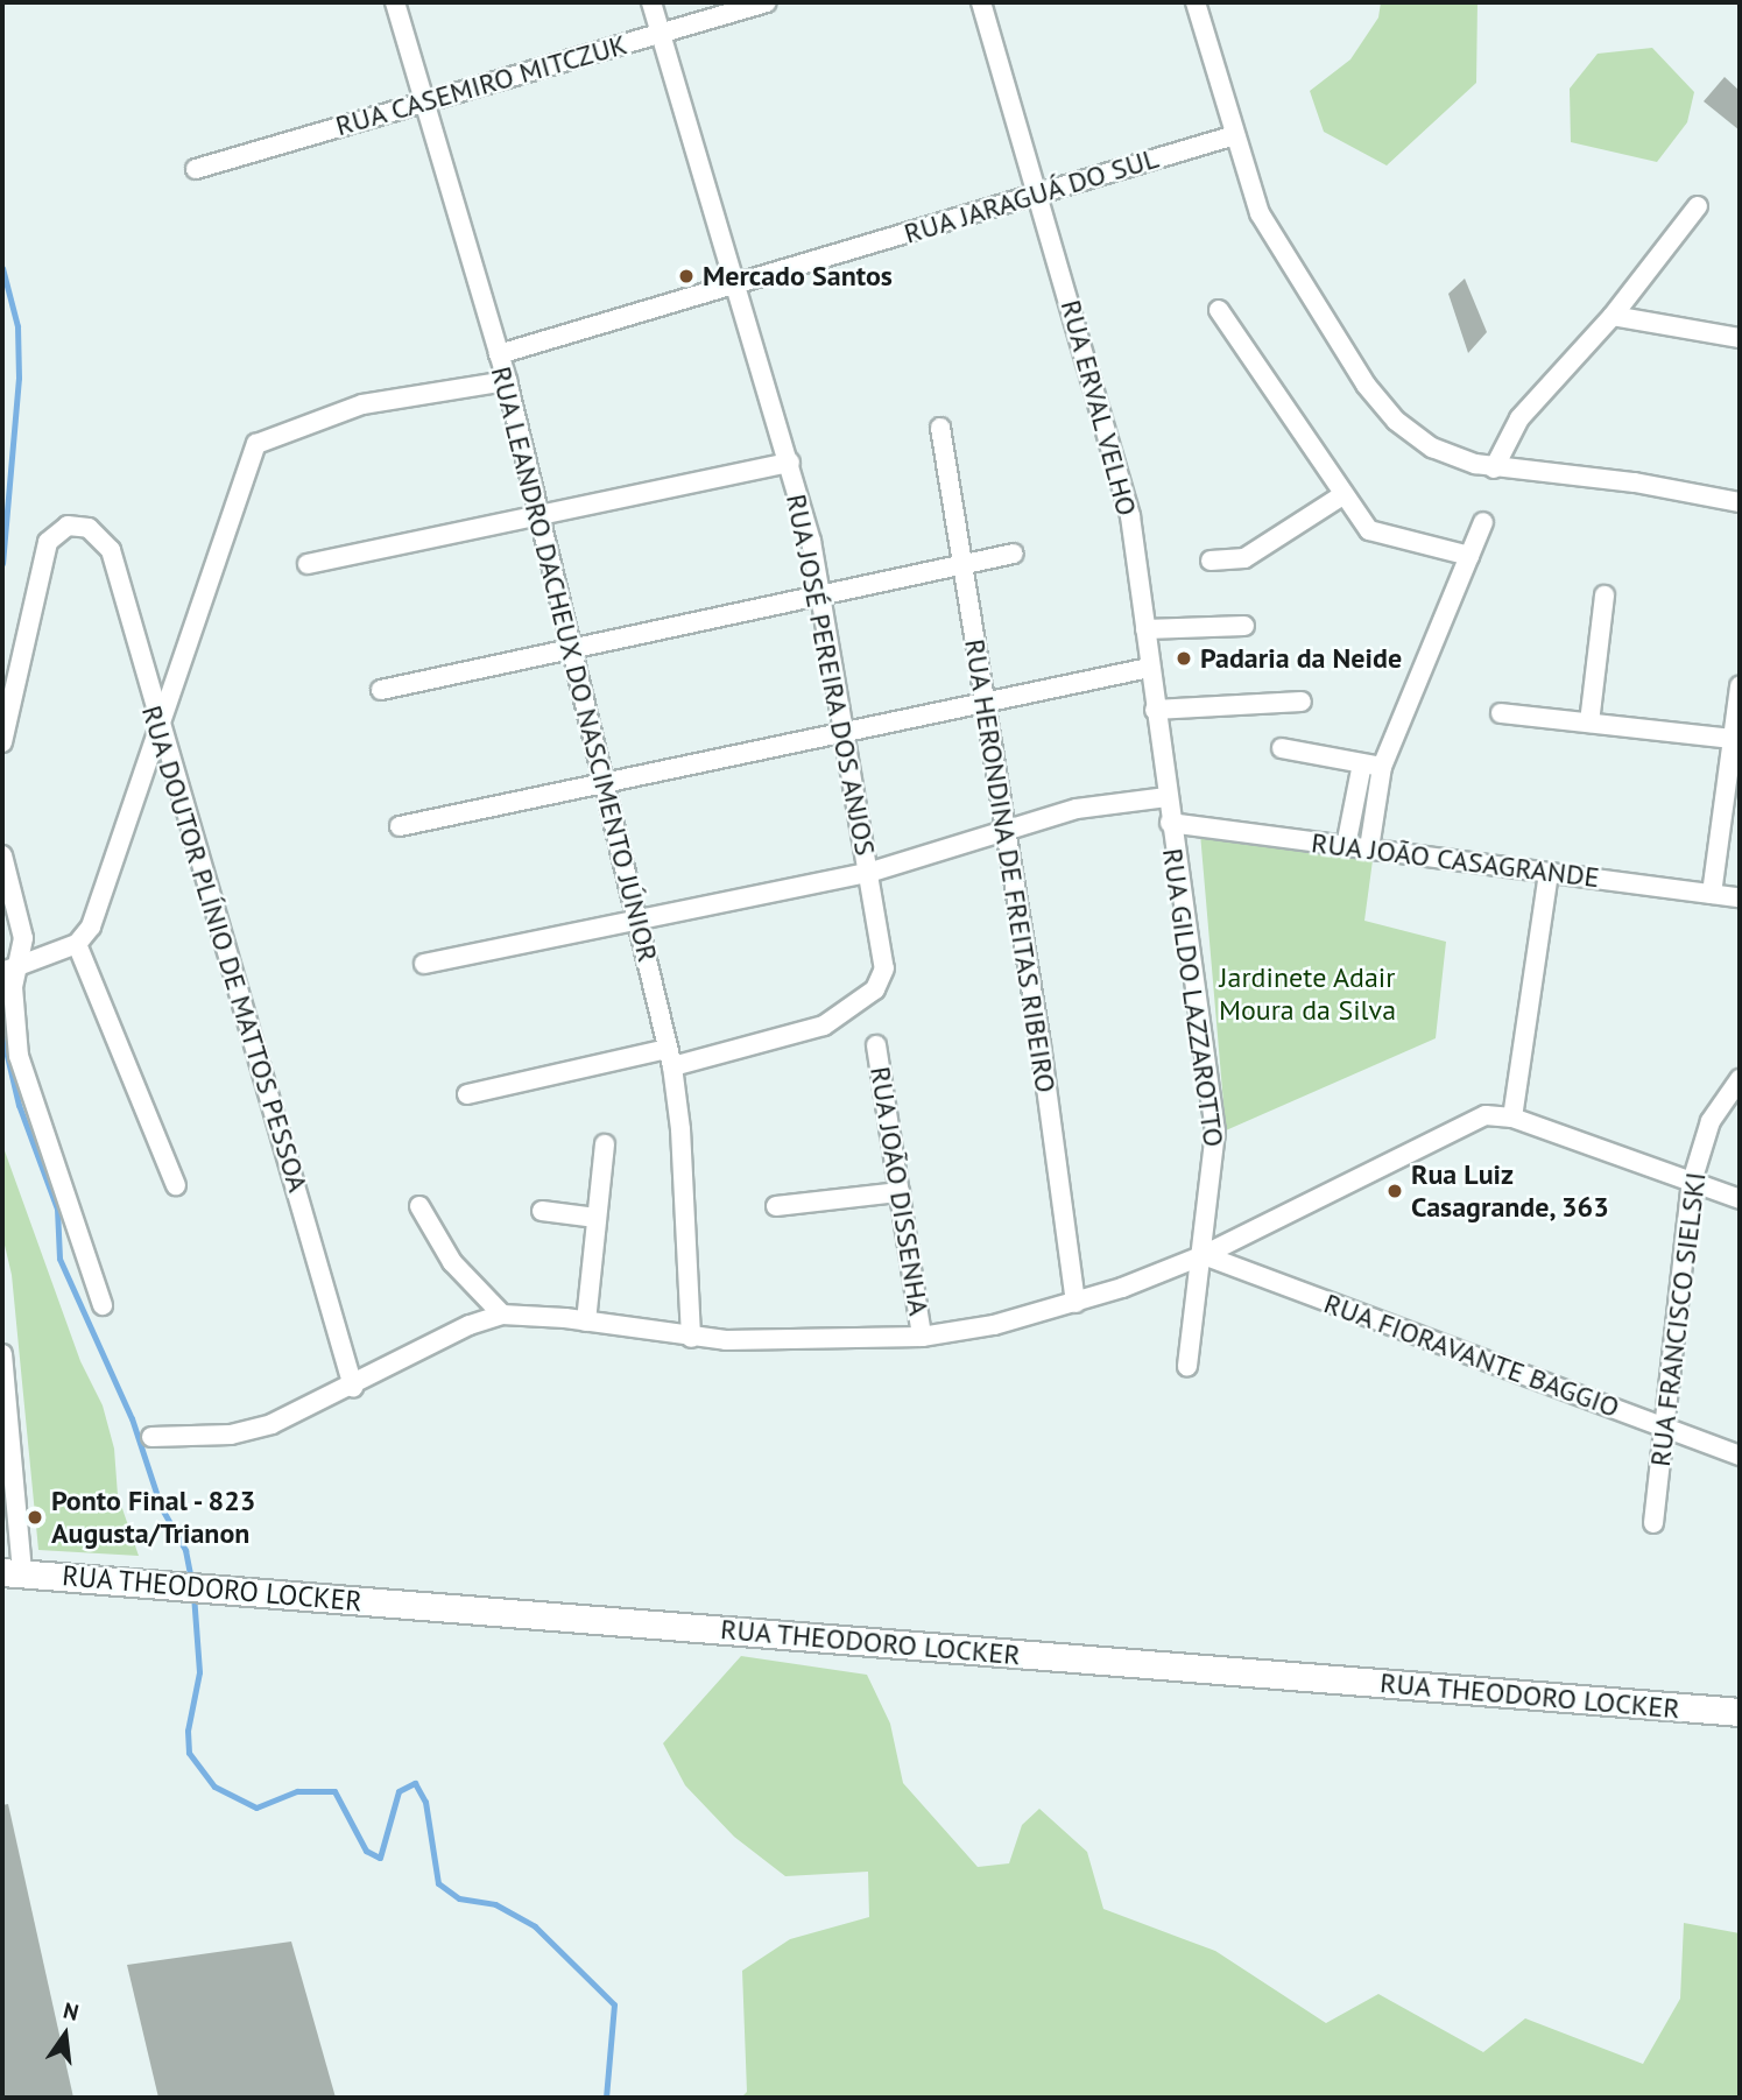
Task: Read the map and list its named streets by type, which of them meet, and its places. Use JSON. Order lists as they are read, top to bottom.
{
  "streets": {
    "main road": ["RUA THEODORO LOCKER"],
    "street": [
      "RUA CASEMIRO MITCZUK",
      "RUA JARAGUÁ DO SUL",
      "RUA ERVAL VELHO",
      "RUA LEANDRO DACHEUX DO NASCIMENTO JÚNIOR",
      "RUA JOSÉ PEREIRA DOS ANJOS",
      "RUA JOÃO CASAGRANDE",
      "RUA HERONDINA DE FREITAS RIBEIRO",
      "RUA DOUTOR PLÍNIO DE MATTOS PESSOA",
      "RUA GILDO LAZZAROTTO",
      "RUA JOÃO DISSENHA",
      "RUA FRANCISCO SIELSKI",
      "RUA FIORAVANTE BAGGIO"
    ]
  },
  "crossings": [
    ["RUA CASEMIRO MITCZUK", "RUA LEANDRO DACHEUX DO NASCIMENTO JÚNIOR"],
    ["RUA CASEMIRO MITCZUK", "RUA JOSÉ PEREIRA DOS ANJOS"],
    ["RUA JARAGUÁ DO SUL", "RUA ERVAL VELHO"],
    ["RUA JARAGUÁ DO SUL", "RUA LEANDRO DACHEUX DO NASCIMENTO JÚNIOR"],
    ["RUA JARAGUÁ DO SUL", "RUA JOSÉ PEREIRA DOS ANJOS"],
    ["RUA ERVAL VELHO", "RUA JOÃO CASAGRANDE"],
    ["RUA ERVAL VELHO", "RUA GILDO LAZZAROTTO"],
    ["RUA LEANDRO DACHEUX DO NASCIMENTO JÚNIOR", "RUA JOSÉ PEREIRA DOS ANJOS"],
    ["RUA JOÃO CASAGRANDE", "RUA GILDO LAZZAROTTO"],
    ["RUA GILDO LAZZAROTTO", "RUA FIORAVANTE BAGGIO"],
    ["RUA FRANCISCO SIELSKI", "RUA FIORAVANTE BAGGIO"]
  ],
  "parks": ["Jardinete Adair Moura da Silva"],
  "places": [
    "Mercado Santos",
    "Padaria da Neide",
    "Rua Luiz Casagrande, 363",
    "Ponto Final - 823 Augusta/Trianon"
  ],
  "north": "top"
}
